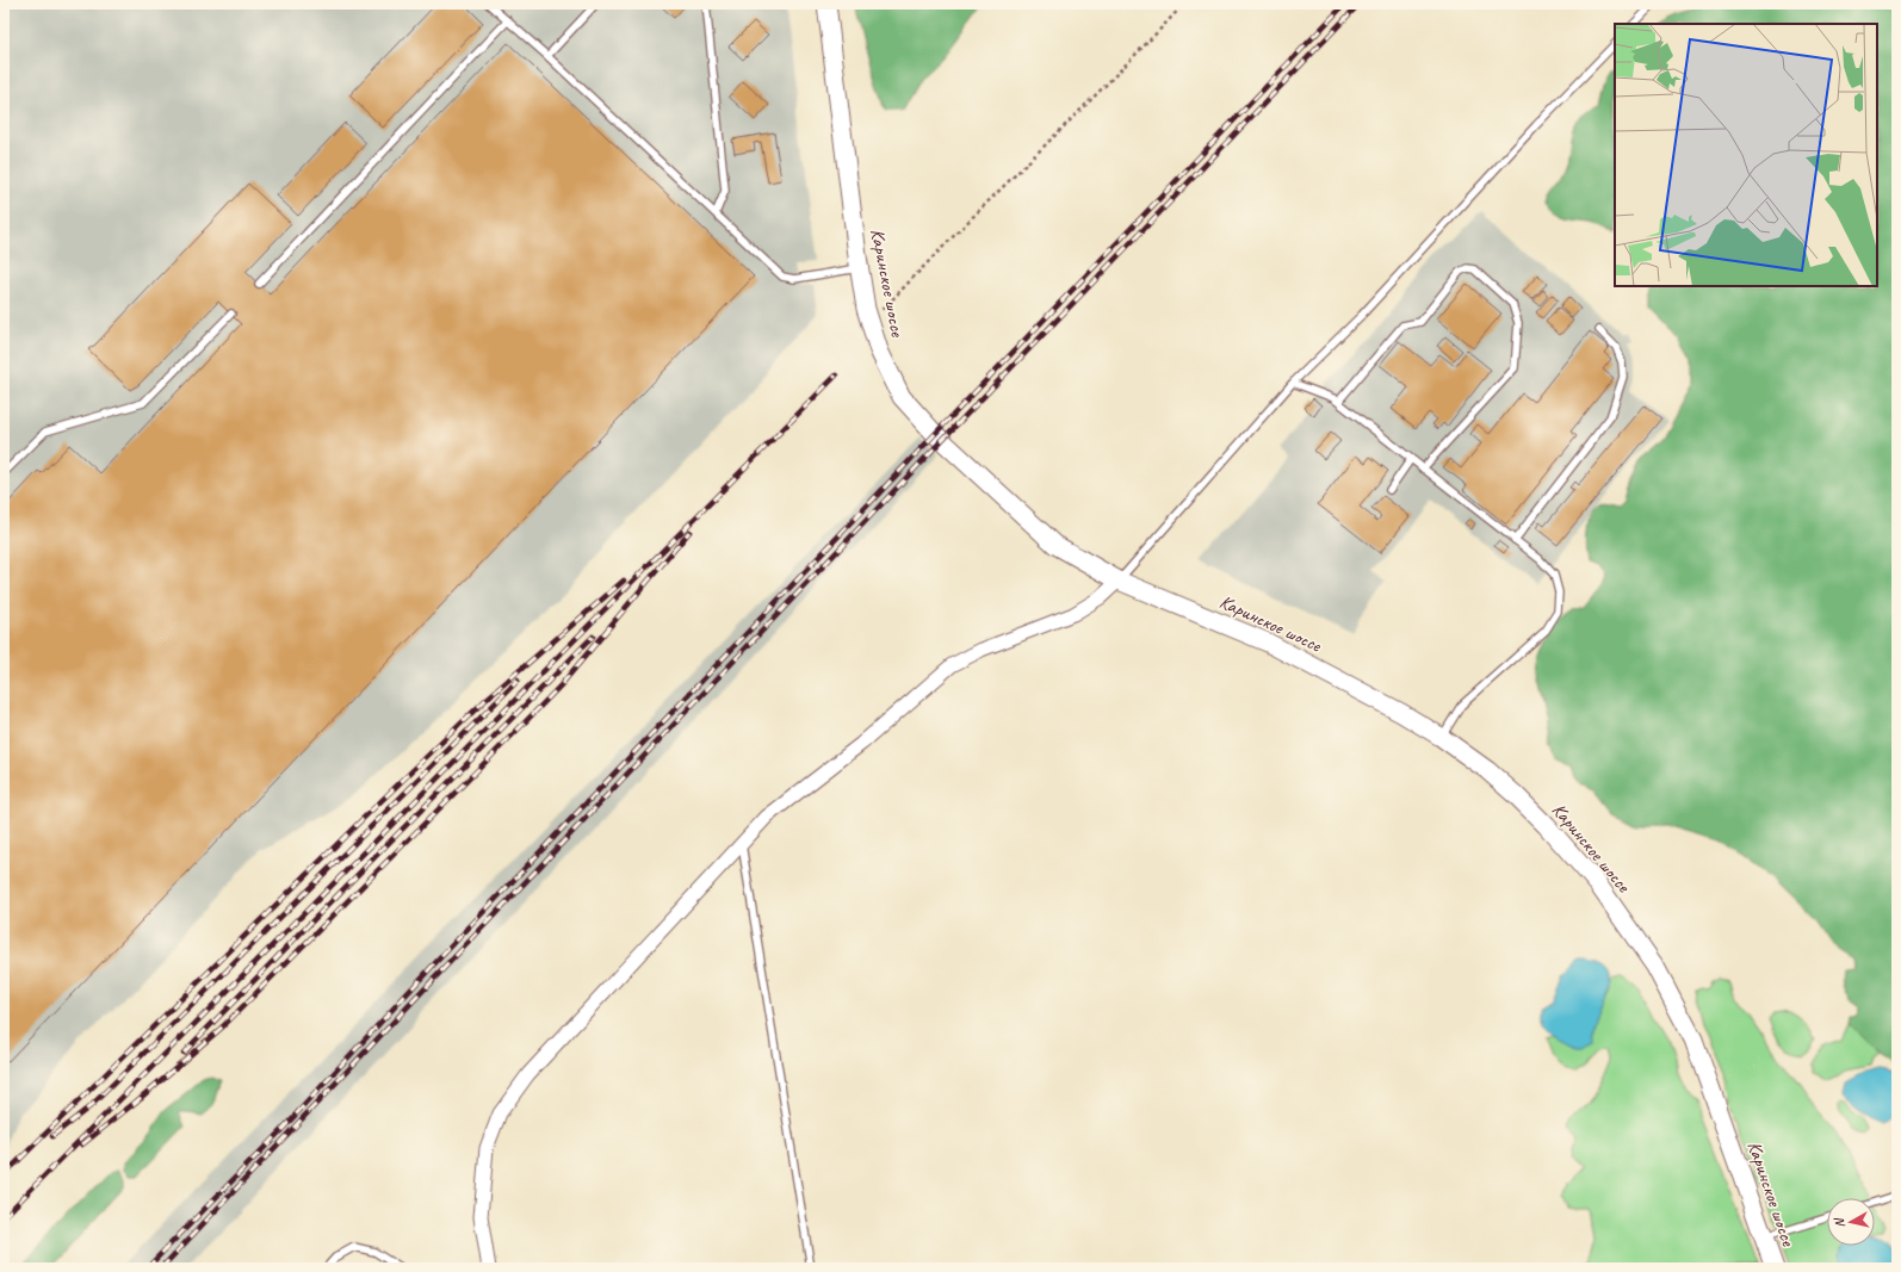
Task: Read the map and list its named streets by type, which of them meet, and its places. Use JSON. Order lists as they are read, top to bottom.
{
  "streets": {
    "street": ["Каринское шоссе"]
  },
  "north": "left"
}
